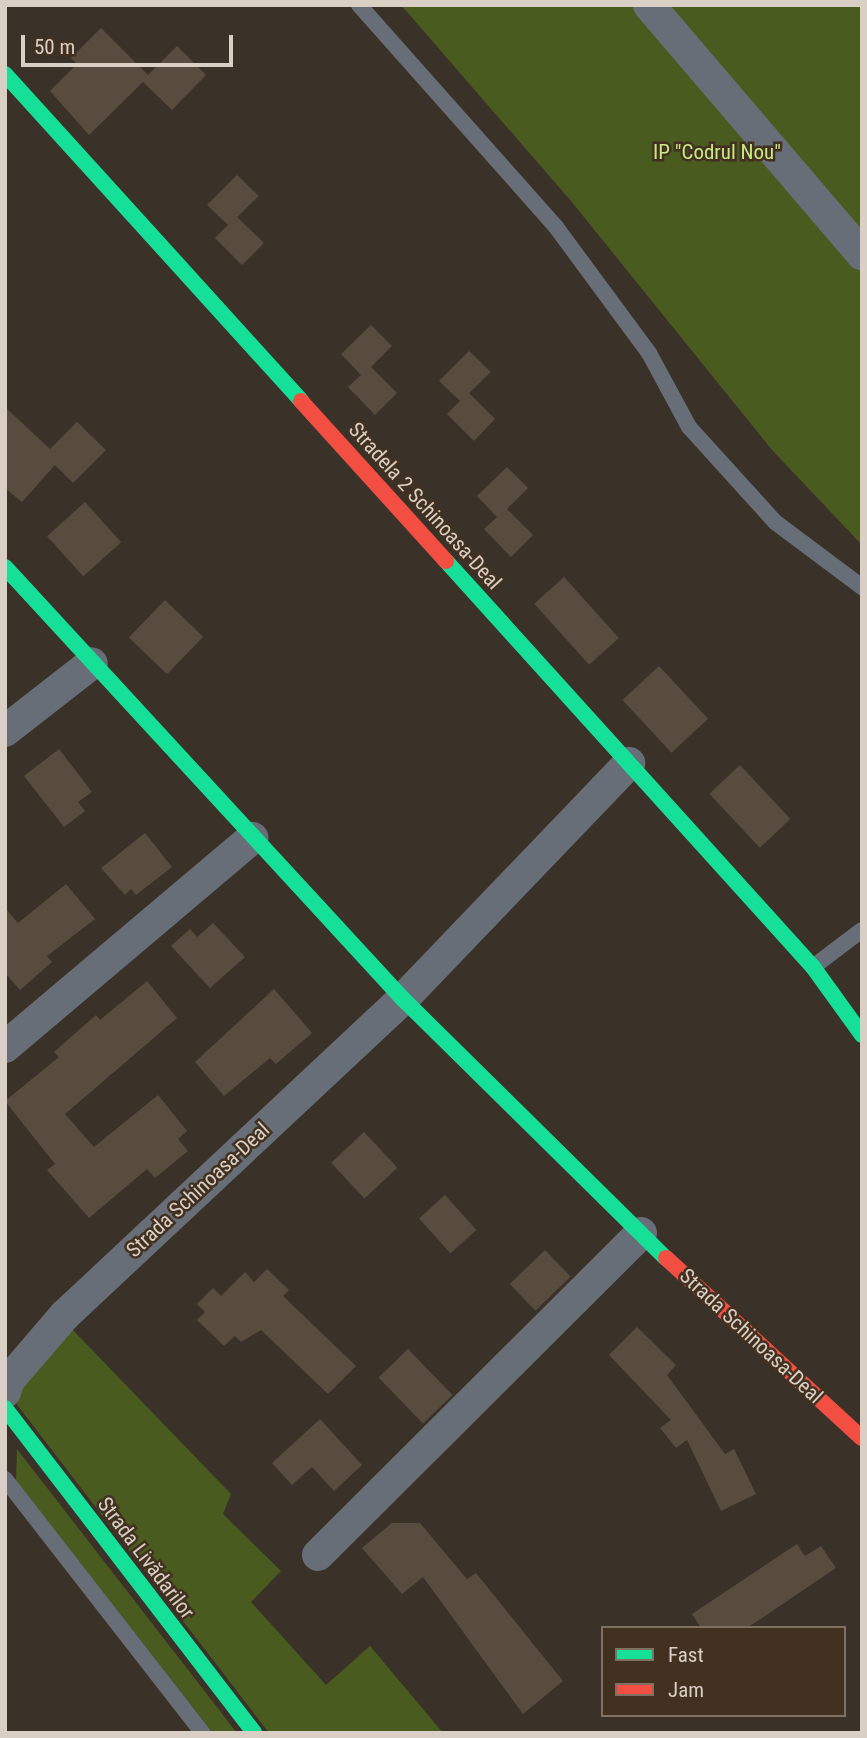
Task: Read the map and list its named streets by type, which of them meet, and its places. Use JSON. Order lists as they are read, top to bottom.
{
  "streets": {
    "street": ["Stradela 2 Schinoasa-Deal", "Strada Schinoasa-Deal", "Strada Livădarilor"]
  },
  "crossings": [
    ["Stradela 2 Schinoasa-Deal", "Strada Schinoasa-Deal"]
  ],
  "parks": ["IP \"Codrul Nou\""],
  "legend": ["Fast", "Jam"],
  "scale_bar": "50 m"
}
